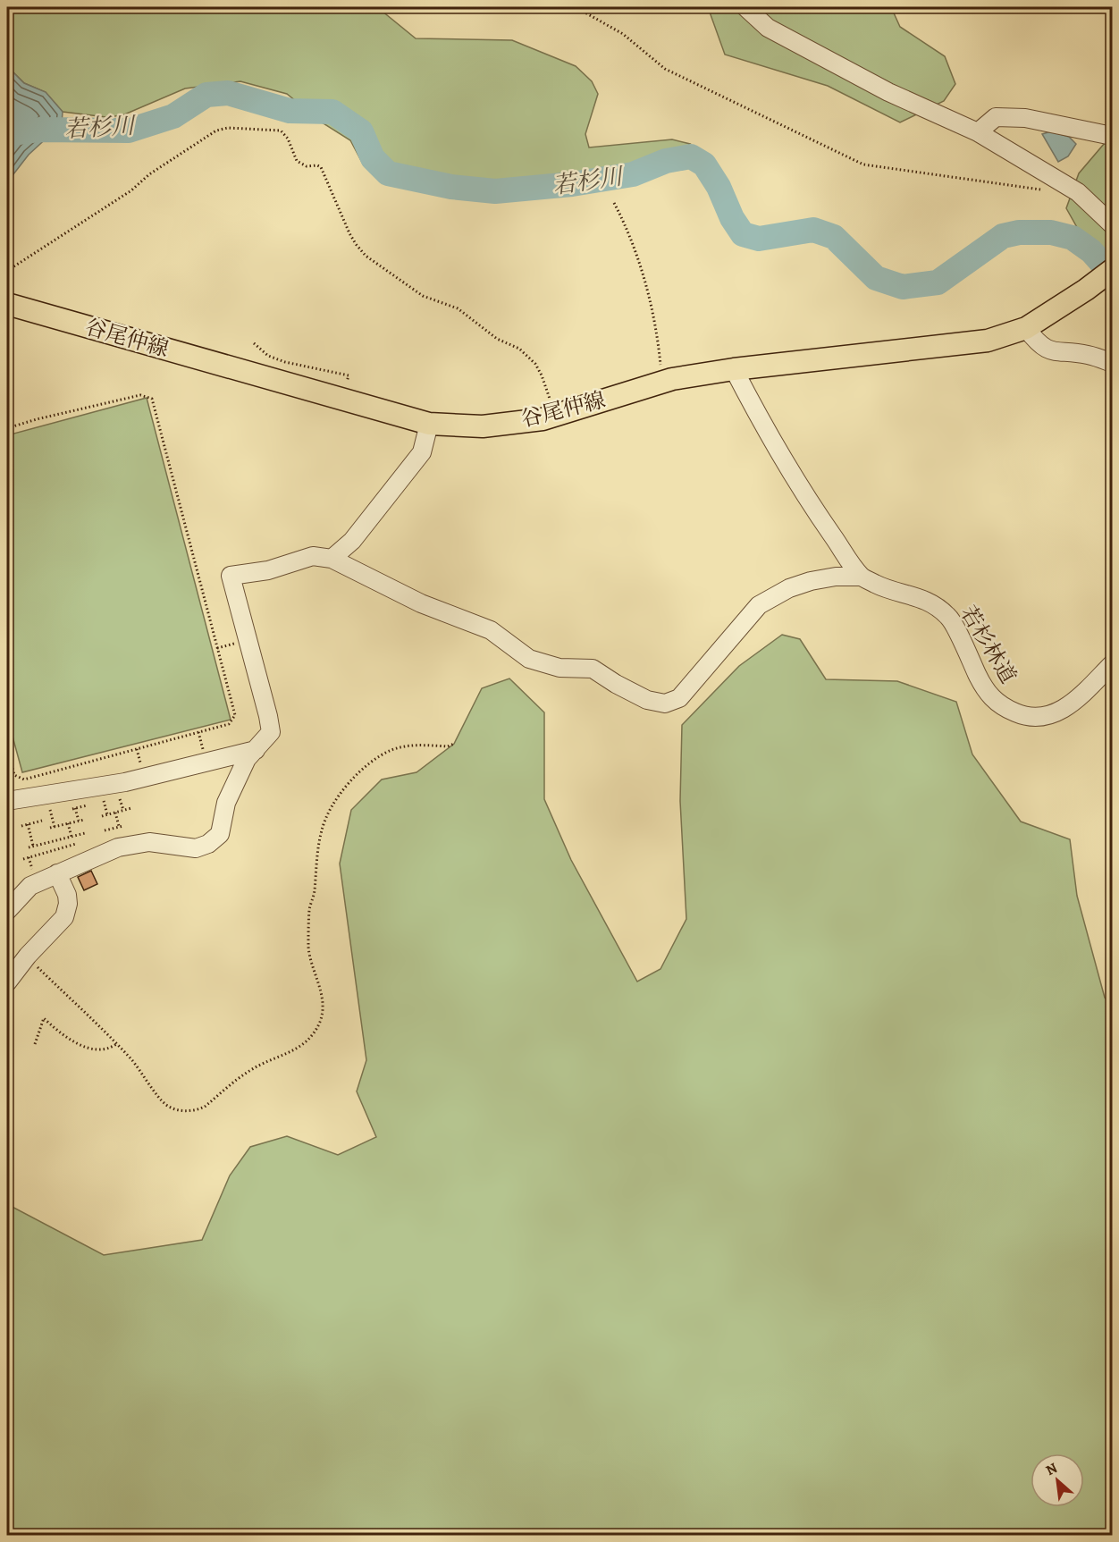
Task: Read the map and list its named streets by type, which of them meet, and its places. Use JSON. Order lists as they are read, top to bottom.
{
  "streets": {
    "main road": ["谷尾仲線"],
    "street": ["若杉林道"]
  },
  "crossings": [
    ["谷尾仲線", "若杉林道"]
  ],
  "water": ["若杉川"],
  "north": "top left"
}
